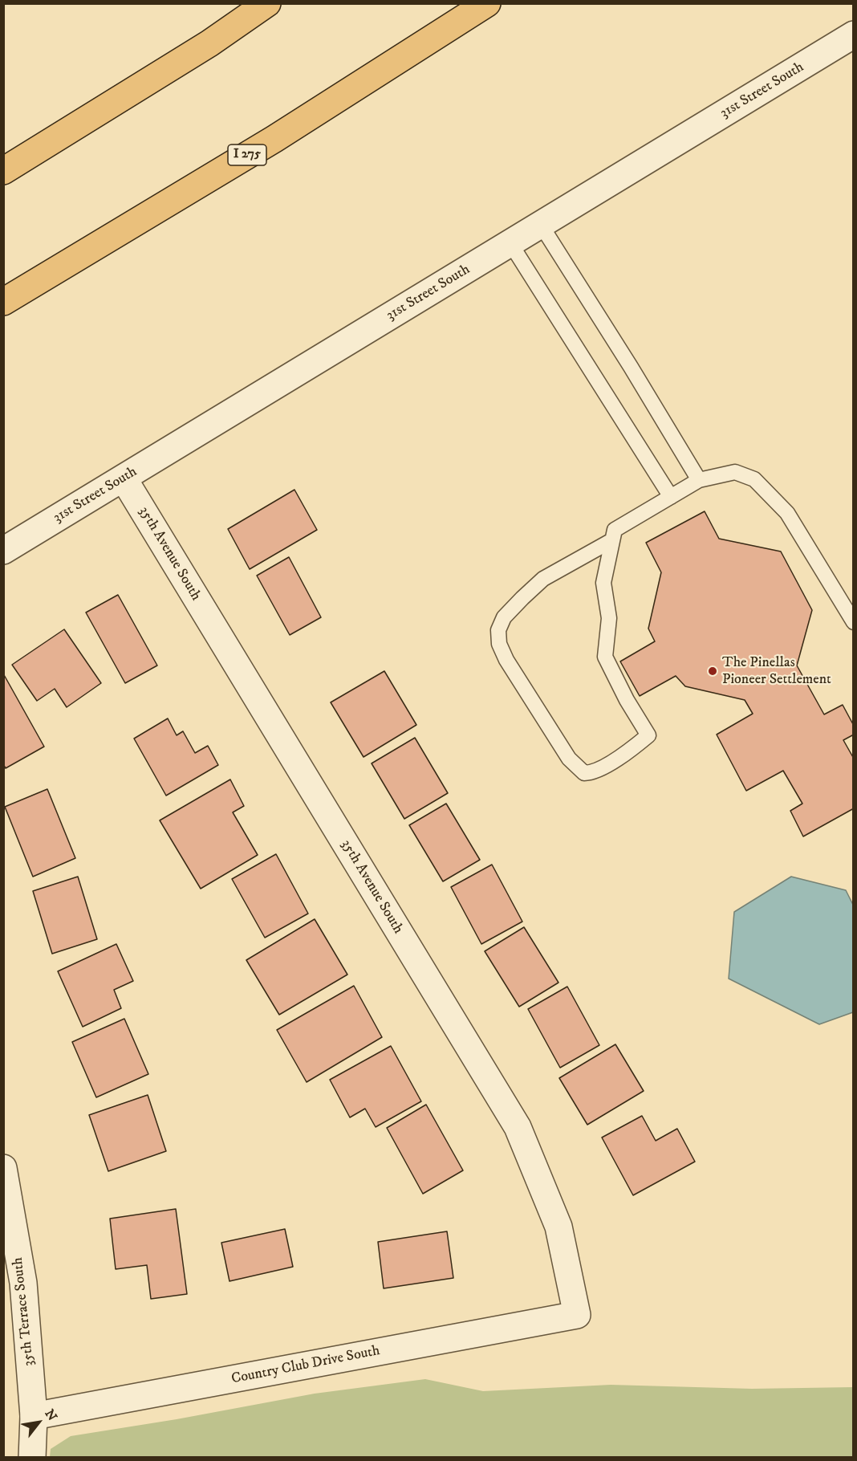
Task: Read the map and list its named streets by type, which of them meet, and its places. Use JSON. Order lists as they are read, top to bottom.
{
  "streets": {
    "highway": ["I 275"],
    "street": [
      "31st Street South",
      "35th Avenue South",
      "35th Terrace South",
      "Country Club Drive South"
    ]
  },
  "crossings": [
    ["31st Street South", "35th Avenue South"],
    ["35th Avenue South", "Country Club Drive South"],
    ["35th Terrace South", "Country Club Drive South"]
  ],
  "places": ["The Pinellas Pioneer Settlement"],
  "north": "top right"
}
